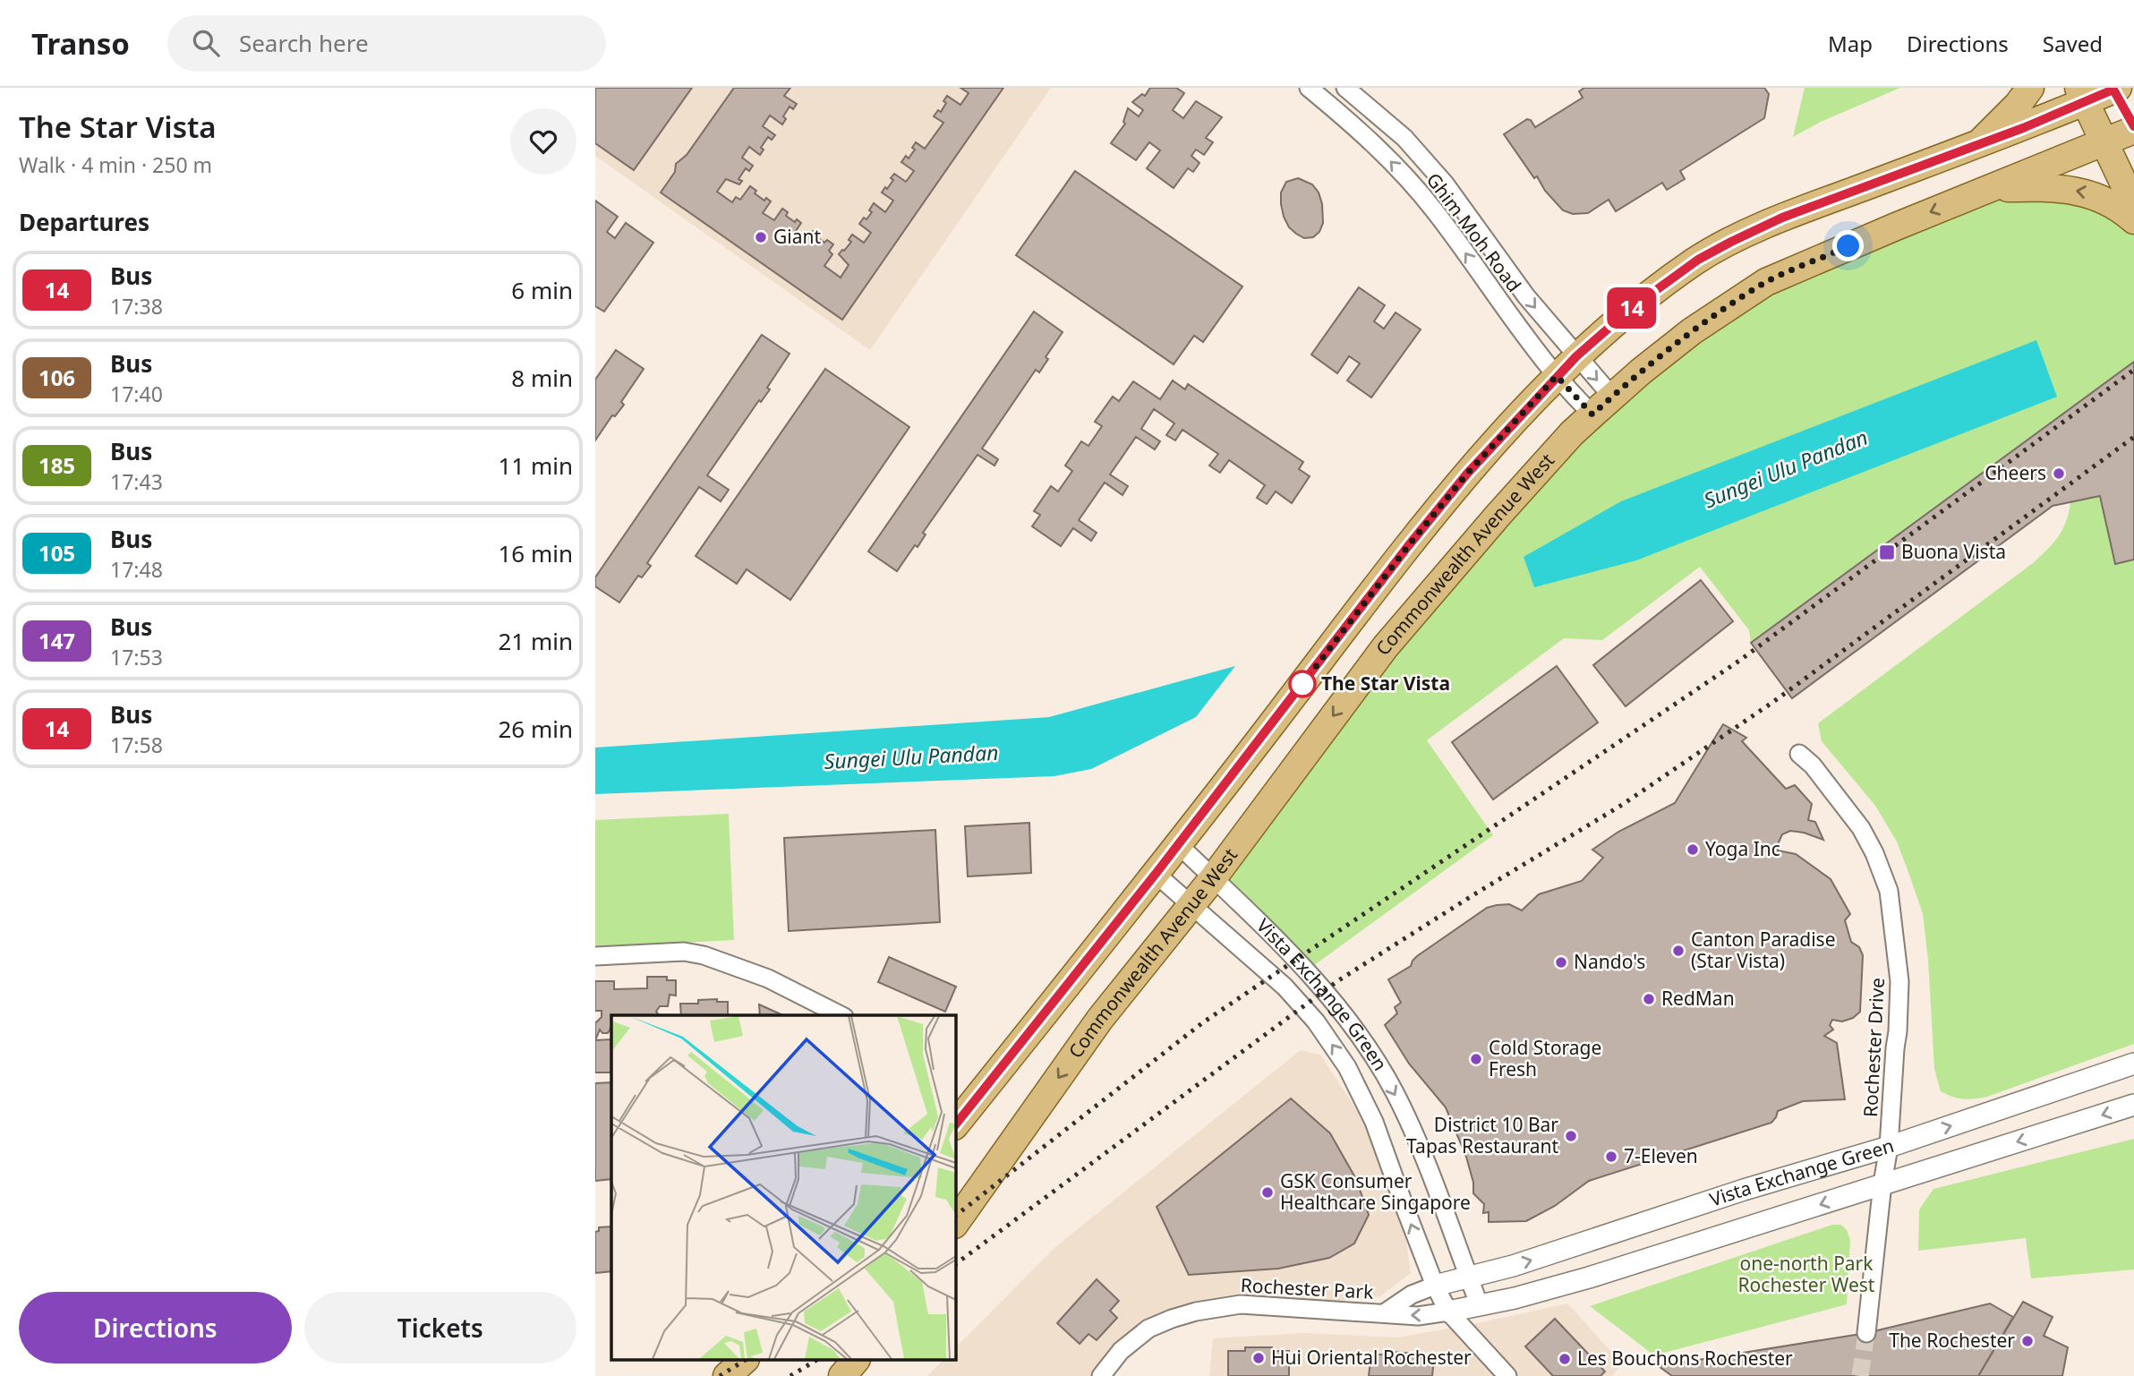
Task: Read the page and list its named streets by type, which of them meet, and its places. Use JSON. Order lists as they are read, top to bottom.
{
  "streets": {
    "main road": ["Commonwealth Avenue West"],
    "street": [
      "Ghim Moh Road",
      "Vista Exchange Green",
      "Rochester Drive",
      "Rochester Park"
    ]
  },
  "crossings": [
    ["Ghim Moh Road", "Commonwealth Avenue West"],
    ["Commonwealth Avenue West", "Vista Exchange Green"],
    ["Vista Exchange Green", "Rochester Drive"],
    ["Vista Exchange Green", "Rochester Park"]
  ],
  "water": ["Sungei Ulu Pandan"],
  "parks": ["one-north Park Rochester West"],
  "places": {
    "other": [
      "Giant",
      "Cheers",
      "The Star Vista",
      "Yoga Inc",
      "Canton Paradise (Star Vista)",
      "Nando's",
      "RedMan",
      "Cold Storage Fresh",
      "District 10 Bar Tapas Restaurant",
      "7-Eleven",
      "GSK Consumer Healthcare Singapore",
      "The Rochester",
      "Hui Oriental Rochester",
      "Les Bouchons Rochester"
    ],
    "transit": ["Buona Vista"]
  },
  "lines": ["bus line 14"],
  "page": {
    "header": "Transo",
    "search": "Search here",
    "nav": ["Map", "Directions", "Saved"],
    "heading": [
      ["The Star Vista", "Walk · 4 min · 250 m"],
      "Departures"
    ],
    "on_map": "14",
    "list": [
      {
        "mark": "14",
        "name": "Bus",
        "note": "17:38",
        "value": "6 min"
      },
      {
        "mark": "106",
        "name": "Bus",
        "note": "17:40",
        "value": "8 min"
      },
      {
        "mark": "185",
        "name": "Bus",
        "note": "17:43",
        "value": "11 min"
      },
      {
        "mark": "105",
        "name": "Bus",
        "note": "17:48",
        "value": "16 min"
      },
      {
        "mark": "147",
        "name": "Bus",
        "note": "17:53",
        "value": "21 min"
      },
      {
        "mark": "14",
        "name": "Bus",
        "note": "17:58",
        "value": "26 min"
      }
    ],
    "buttons": ["Directions", "Tickets"]
  }
}
